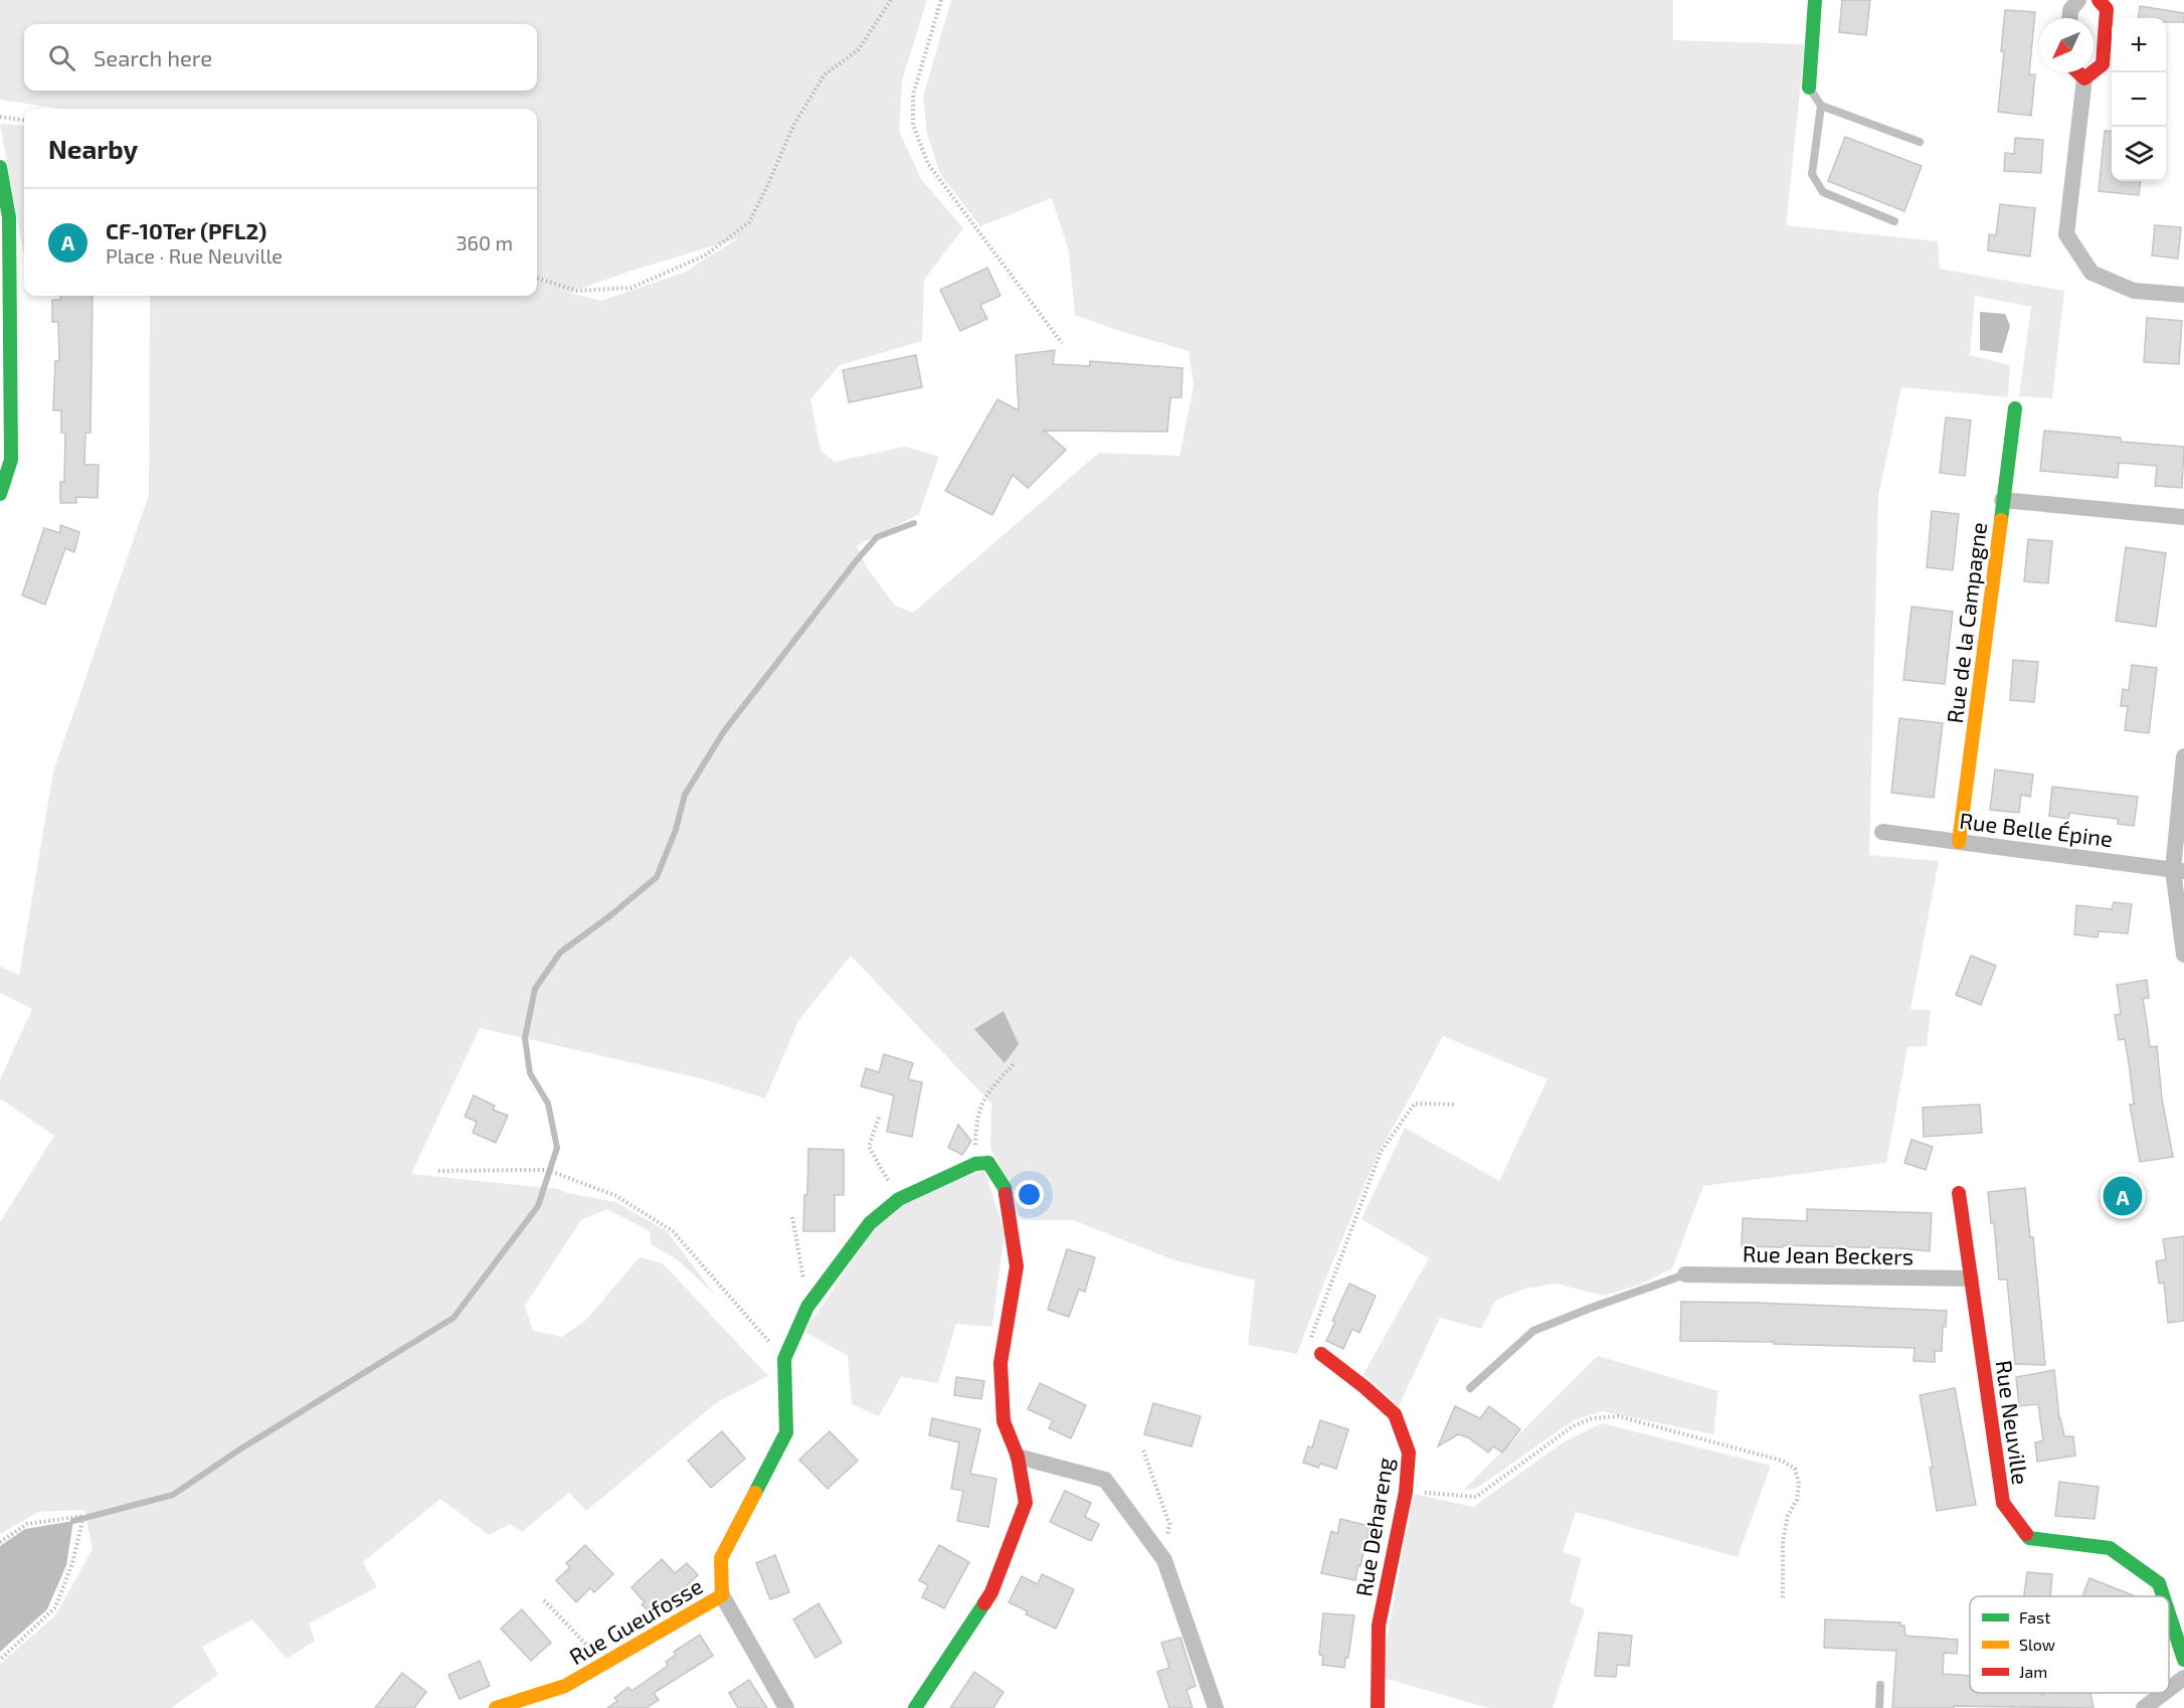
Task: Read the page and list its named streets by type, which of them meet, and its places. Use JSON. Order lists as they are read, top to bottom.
{
  "streets": {
    "street": [
      "Rue de la Campagne",
      "Rue Belle Épine",
      "Rue Jean Beckers",
      "Rue Neuville",
      "Rue Dehareng",
      "Rue Gueufosse"
    ]
  },
  "crossings": [
    ["Rue de la Campagne", "Rue Belle Épine"],
    ["Rue Jean Beckers", "Rue Neuville"]
  ],
  "legend": ["Fast", "Slow", "Jam"],
  "north": "bottom left",
  "page": {
    "map_buttons": ["+", "−"],
    "search": "Search here",
    "heading": "Nearby",
    "list": [
      {
        "mark": "A",
        "name": "CF-10Ter (PFL2)",
        "note": "Place · Rue Neuville",
        "value": "360 m"
      }
    ],
    "pins": "A"
  }
}
